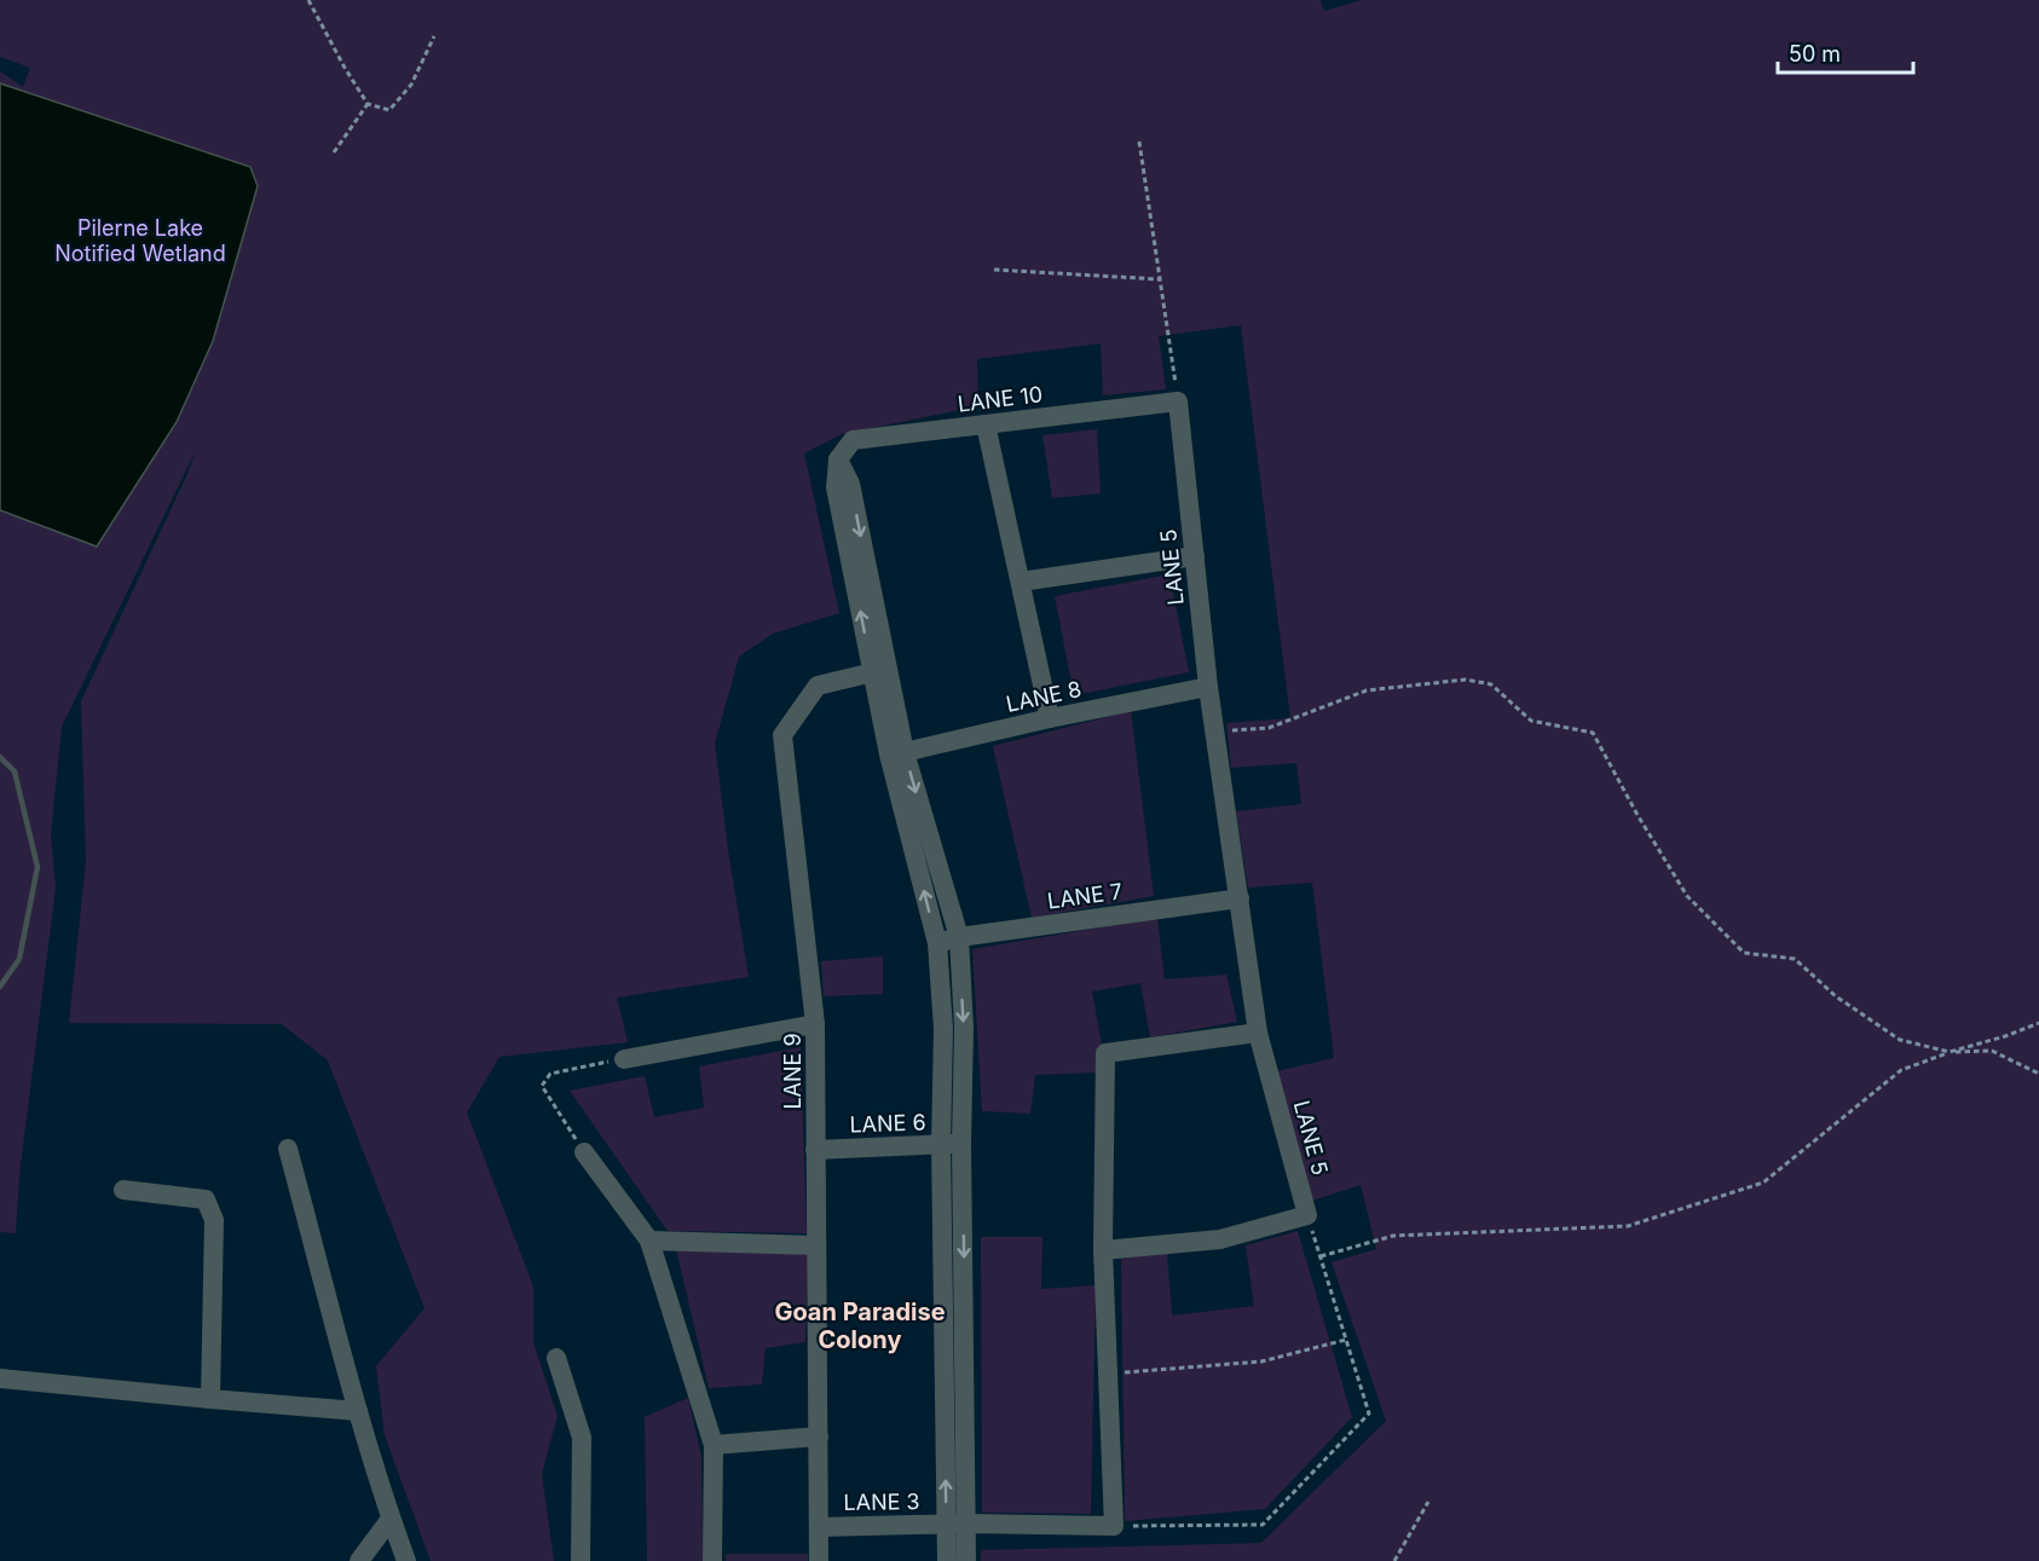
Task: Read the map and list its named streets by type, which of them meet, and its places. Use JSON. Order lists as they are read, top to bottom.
{
  "streets": {
    "street": [
      "LANE 10",
      "LANE 5",
      "LANE 8",
      "LANE 7",
      "LANE 9",
      "LANE 6",
      "LANE 3"
    ]
  },
  "crossings": [
    ["LANE 10", "LANE 5"],
    ["LANE 5", "LANE 8"],
    ["LANE 5", "LANE 7"],
    ["LANE 9", "LANE 6"],
    ["LANE 9", "LANE 3"]
  ],
  "districts": ["Goan Paradise Colony"],
  "parks": ["Pilerne Lake Notified Wetland"],
  "scale_bar": "50 m"
}
